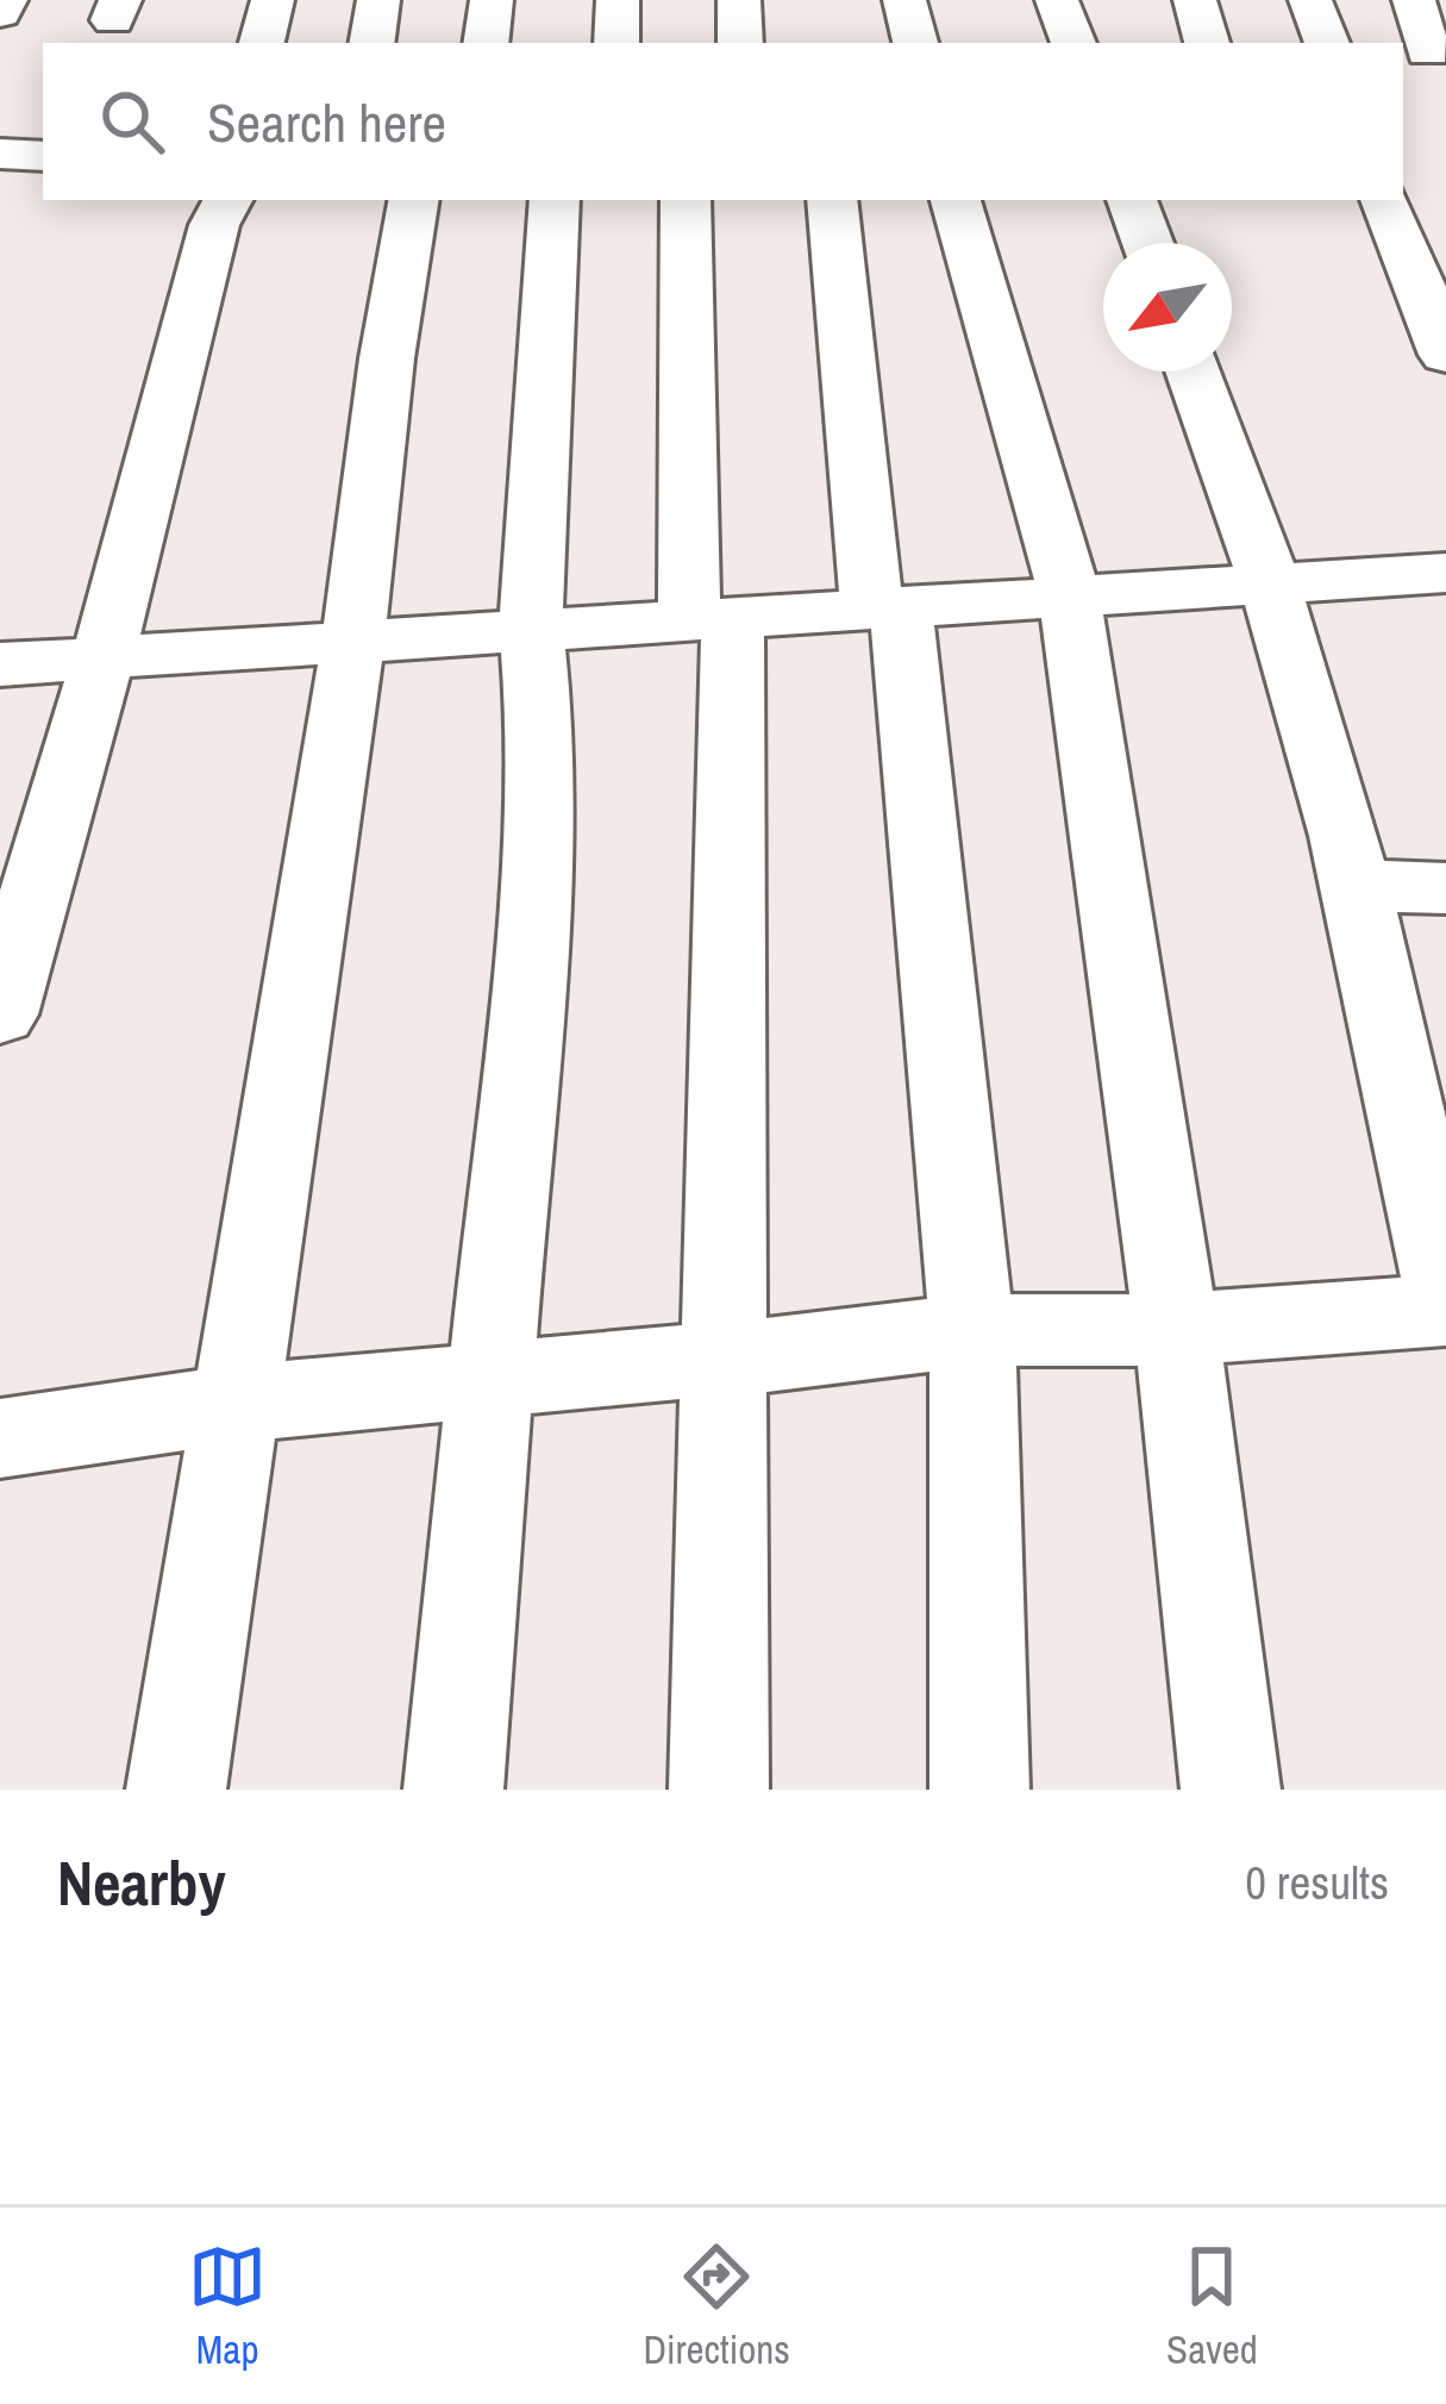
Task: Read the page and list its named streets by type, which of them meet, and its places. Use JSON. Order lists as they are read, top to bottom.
{
  "north": "bottom left",
  "page": {
    "search": "Search here",
    "heading": ["Nearby", "0 results"],
    "nav": ["Map", "Directions", "Saved"]
  }
}
